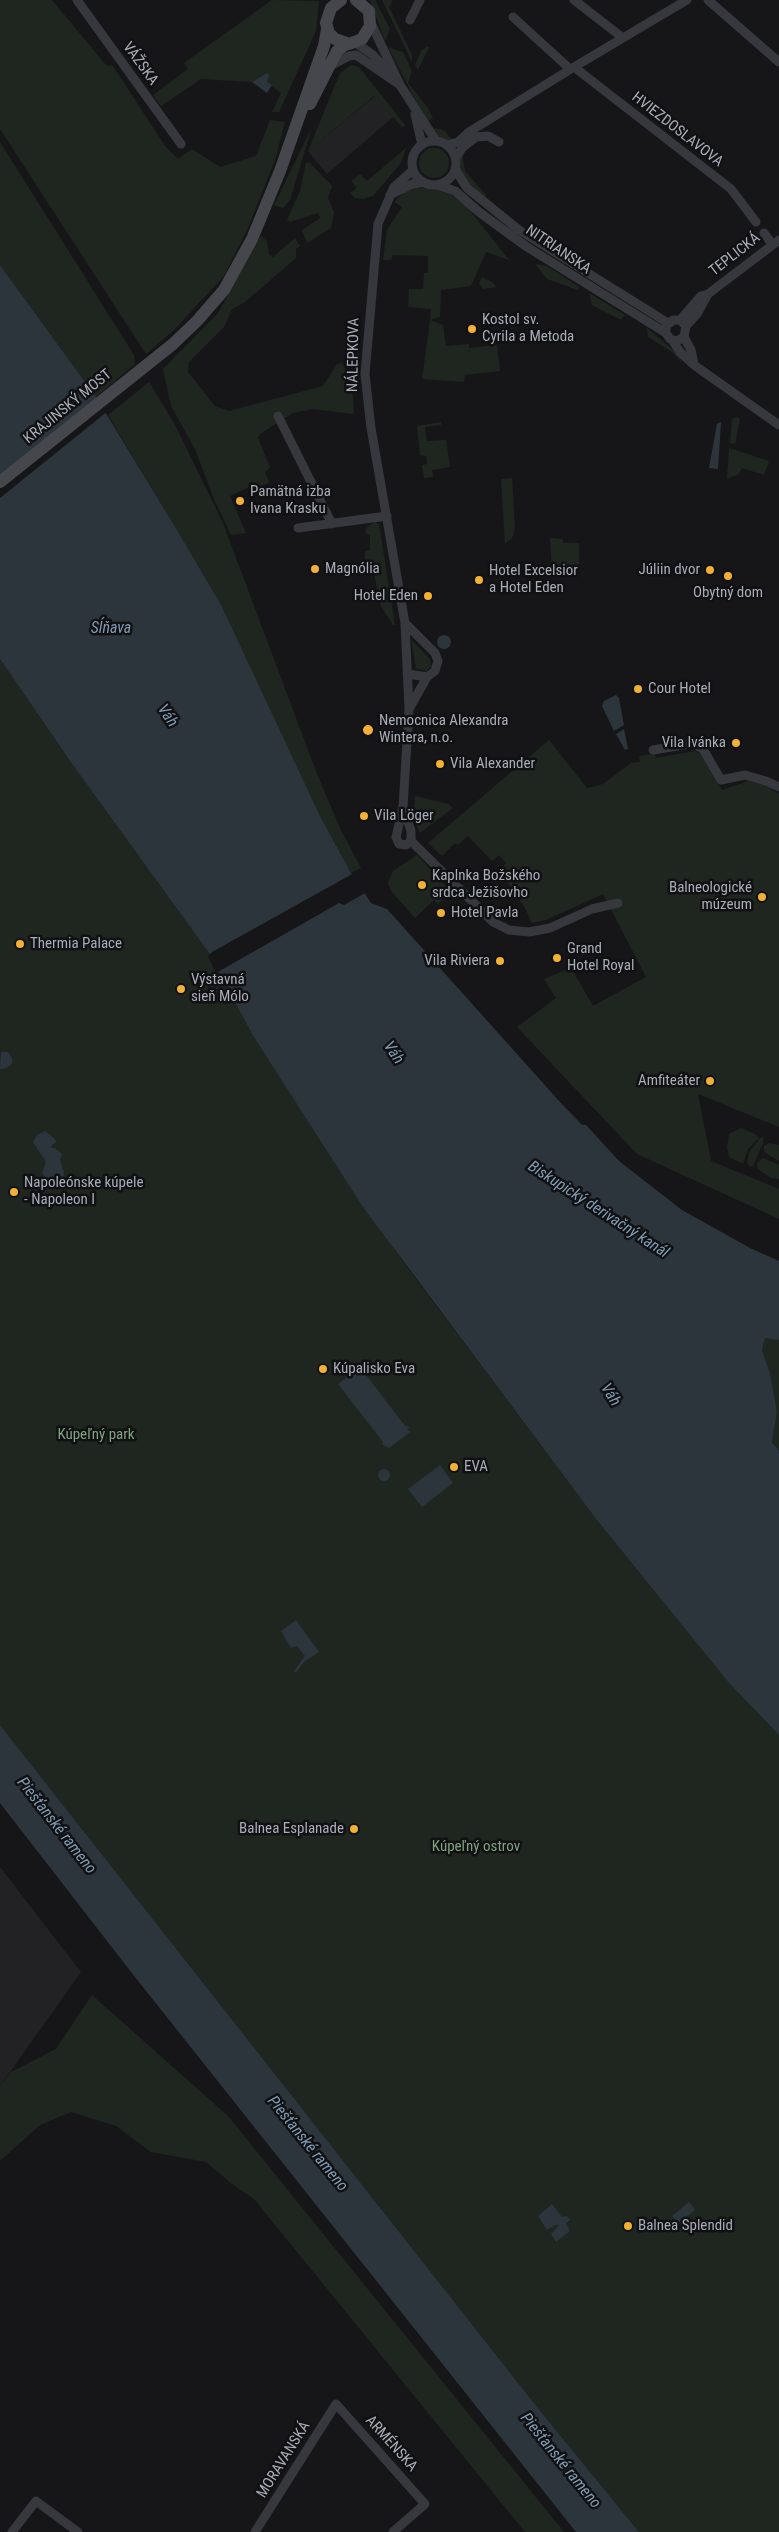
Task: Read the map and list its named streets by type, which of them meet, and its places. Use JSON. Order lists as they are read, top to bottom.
{
  "streets": {
    "main road": ["KRAJINSKÝ MOST"],
    "street": [
      "VÁŽSKA",
      "HVIEZDOSLAVOVA",
      "NITRIANSKA",
      "TEPLICKÁ",
      "NÁLEPKOVA",
      "ARMÉNSKA",
      "MORAVANSKÁ"
    ]
  },
  "crossings": [
    ["NITRIANSKA", "TEPLICKÁ"],
    ["NITRIANSKA", "NÁLEPKOVA"],
    ["ARMÉNSKA", "MORAVANSKÁ"]
  ],
  "water": [
    "Sĺňava",
    "Váh",
    "Biskupický derivačný kanál",
    "Piešťanské rameno"
  ],
  "parks": ["Kúpeľný park", "Kúpeľný ostrov"],
  "places": [
    "Kostol sv. Cyrila a Metoda",
    "Pamätná izba Ivana Krasku",
    "Magnólia",
    "Júliin dvor",
    "Obytný dom",
    "Hotel Excelsior a Hotel Eden",
    "Hotel Eden",
    "Cour Hotel",
    "Nemocnica Alexandra Wintera, n.o.",
    "Vila Ivánka",
    "Vila Alexander",
    "Vila Löger",
    "Kaplnka Božského srdca Ježišovho",
    "Balneologické múzeum",
    "Hotel Pavla",
    "Thermia Palace",
    "Grand Hotel Royal",
    "Vila Riviera",
    "Výstavná sieň Mólo",
    "Amfiteáter",
    "Napoleónske kúpele - Napoleon I",
    "Kúpalisko Eva",
    "EVA",
    "Balnea Esplanade",
    "Balnea Splendid"
  ]
}
